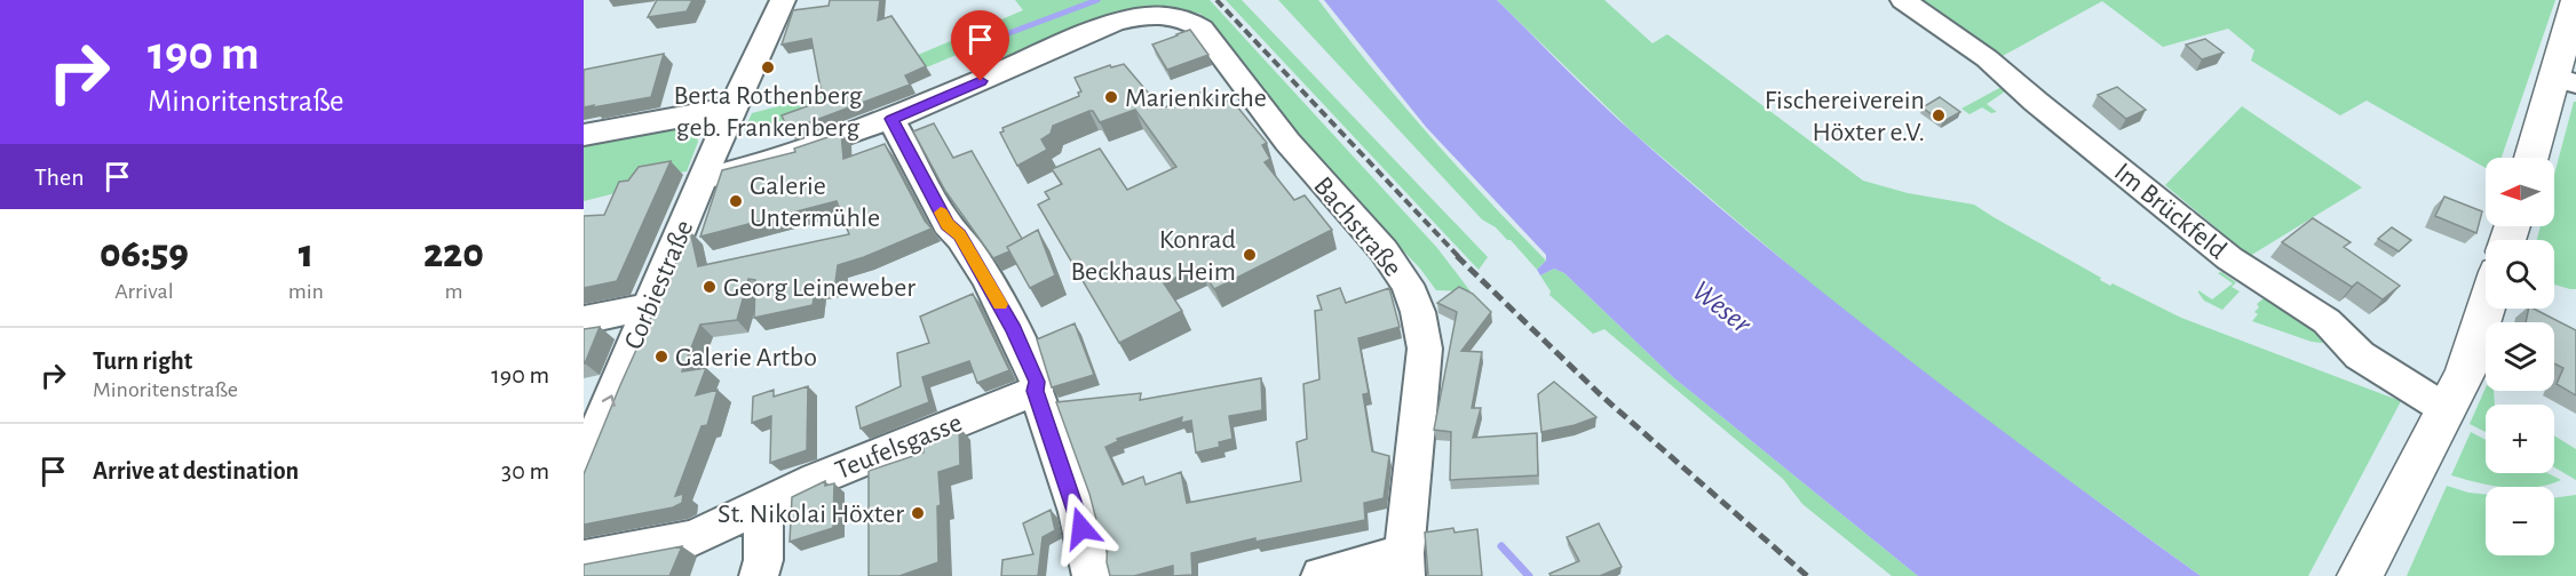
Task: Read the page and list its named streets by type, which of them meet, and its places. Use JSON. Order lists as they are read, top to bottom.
{
  "streets": {
    "street": [
      "Im Brückfeld",
      "Bachstraße",
      "Corbiestraße",
      "Teufelsgasse"
    ]
  },
  "crossings": [
    ["Bachstraße", "Corbiestraße"]
  ],
  "water": ["Weser"],
  "places": [
    "Berta Rothenberg geb. Frankenberg",
    "Marienkirche",
    "Fischereiverein Höxter e.V.",
    "Galerie Untermühle",
    "Konrad Beckhaus Heim",
    "Georg Leineweber",
    "Galerie Artbo",
    "St. Nikolai Höxter"
  ],
  "north": "left",
  "page": {
    "turn": ["190 m", "Minoritenstraße"],
    "then": "Then",
    "map_buttons": ["+", "−"],
    "eta": [
      "06:59",
      "Arrival",
      "1",
      "min",
      "220",
      "m"
    ],
    "list": [
      {
        "name": "Turn right",
        "note": "Minoritenstraße",
        "value": "190 m"
      },
      {
        "name": "Arrive at destination",
        "value": "30 m"
      }
    ]
  }
}
